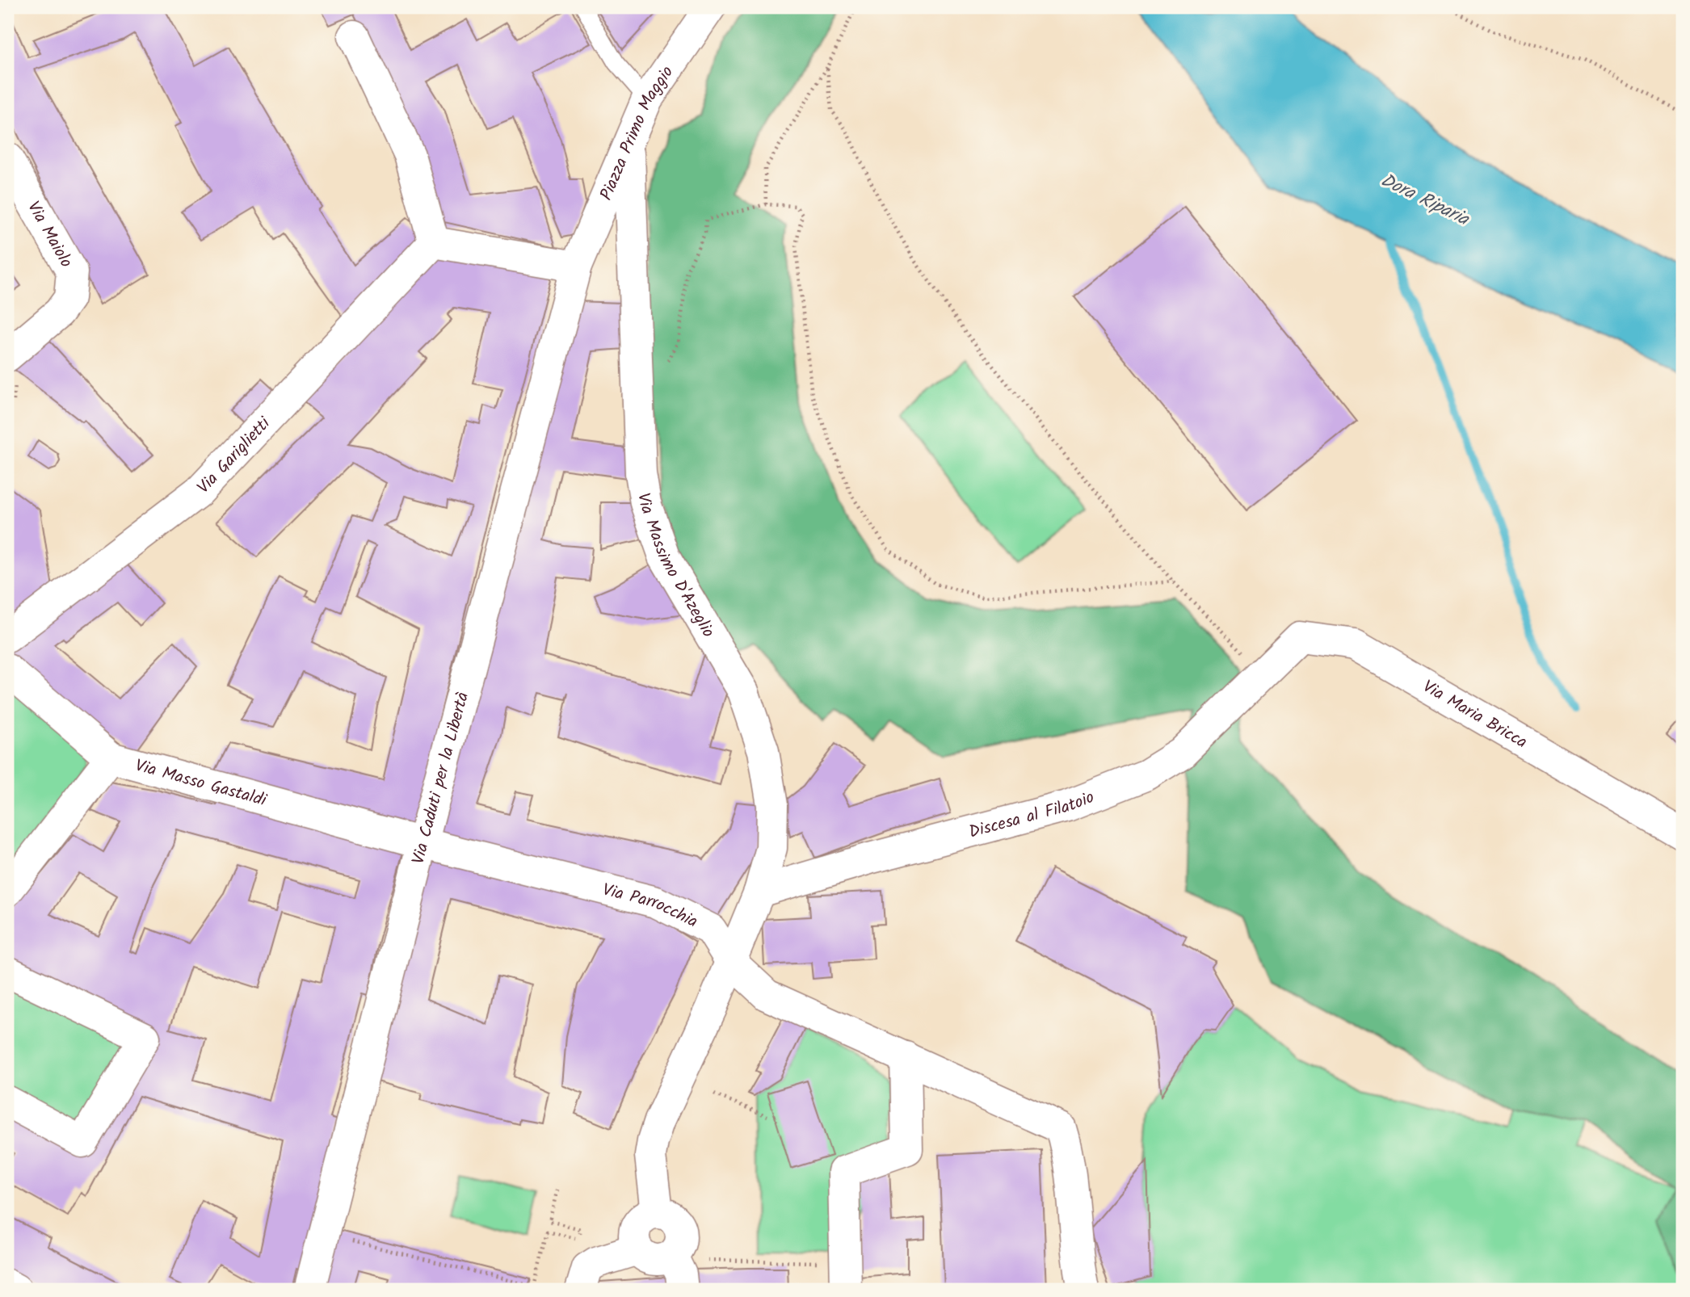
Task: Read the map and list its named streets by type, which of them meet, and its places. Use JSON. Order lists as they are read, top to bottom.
{
  "streets": {
    "street": [
      "Piazza Primo Maggio",
      "Via Maiolo",
      "Via Gariglietti",
      "Via Massimo D'Azeglio",
      "Via Maria Bricca",
      "Via Caduti per la Libertà",
      "Via Masso Gastaldi",
      "Discesa al Filatoio",
      "Via Parrocchia"
    ]
  },
  "crossings": [
    ["Piazza Primo Maggio", "Via Massimo D'Azeglio"],
    ["Piazza Primo Maggio", "Via Caduti per la Libertà"],
    ["Via Massimo D'Azeglio", "Discesa al Filatoio"],
    ["Via Massimo D'Azeglio", "Via Parrocchia"],
    ["Via Maria Bricca", "Discesa al Filatoio"],
    ["Via Caduti per la Libertà", "Via Masso Gastaldi"],
    ["Via Caduti per la Libertà", "Via Parrocchia"],
    ["Via Masso Gastaldi", "Via Parrocchia"]
  ],
  "water": ["Dora Riparia"]
}
